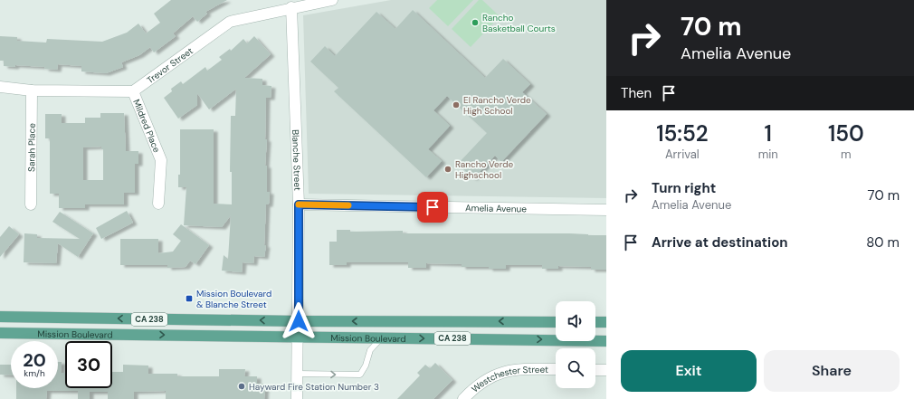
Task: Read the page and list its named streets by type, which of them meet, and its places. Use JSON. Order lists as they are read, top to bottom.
{
  "streets": {
    "main road": ["CA 238", "Mission Boulevard"],
    "street": [
      "Trevor Street",
      "Mildred Place",
      "Sarah Place",
      "Blanche Street",
      "Amelia Avenue",
      "Westchester Street"
    ]
  },
  "crossings": [
    ["Trevor Street", "Mildred Place"],
    ["Trevor Street", "Blanche Street"],
    ["Blanche Street", "Amelia Avenue"],
    ["Blanche Street", "Mission Boulevard"]
  ],
  "places": {
    "other": [
      "Rancho Basketball Courts",
      "El Rancho Verde High School",
      "Rancho Verde Highschool",
      "Hayward Fire Station Number 3"
    ],
    "transit": ["Mission Boulevard & Blanche Street"]
  },
  "page": {
    "turn": ["70 m", "Amelia Avenue"],
    "then": "Then",
    "eta": [
      "15:52",
      "Arrival",
      "1",
      "min",
      "150",
      "m"
    ],
    "list": [
      {
        "name": "Turn right",
        "note": "Amelia Avenue",
        "value": "70 m"
      },
      {
        "name": "Arrive at destination",
        "value": "80 m"
      }
    ],
    "speed": "20 km/h",
    "limit": "30",
    "buttons": ["Exit", "Share"]
  }
}
